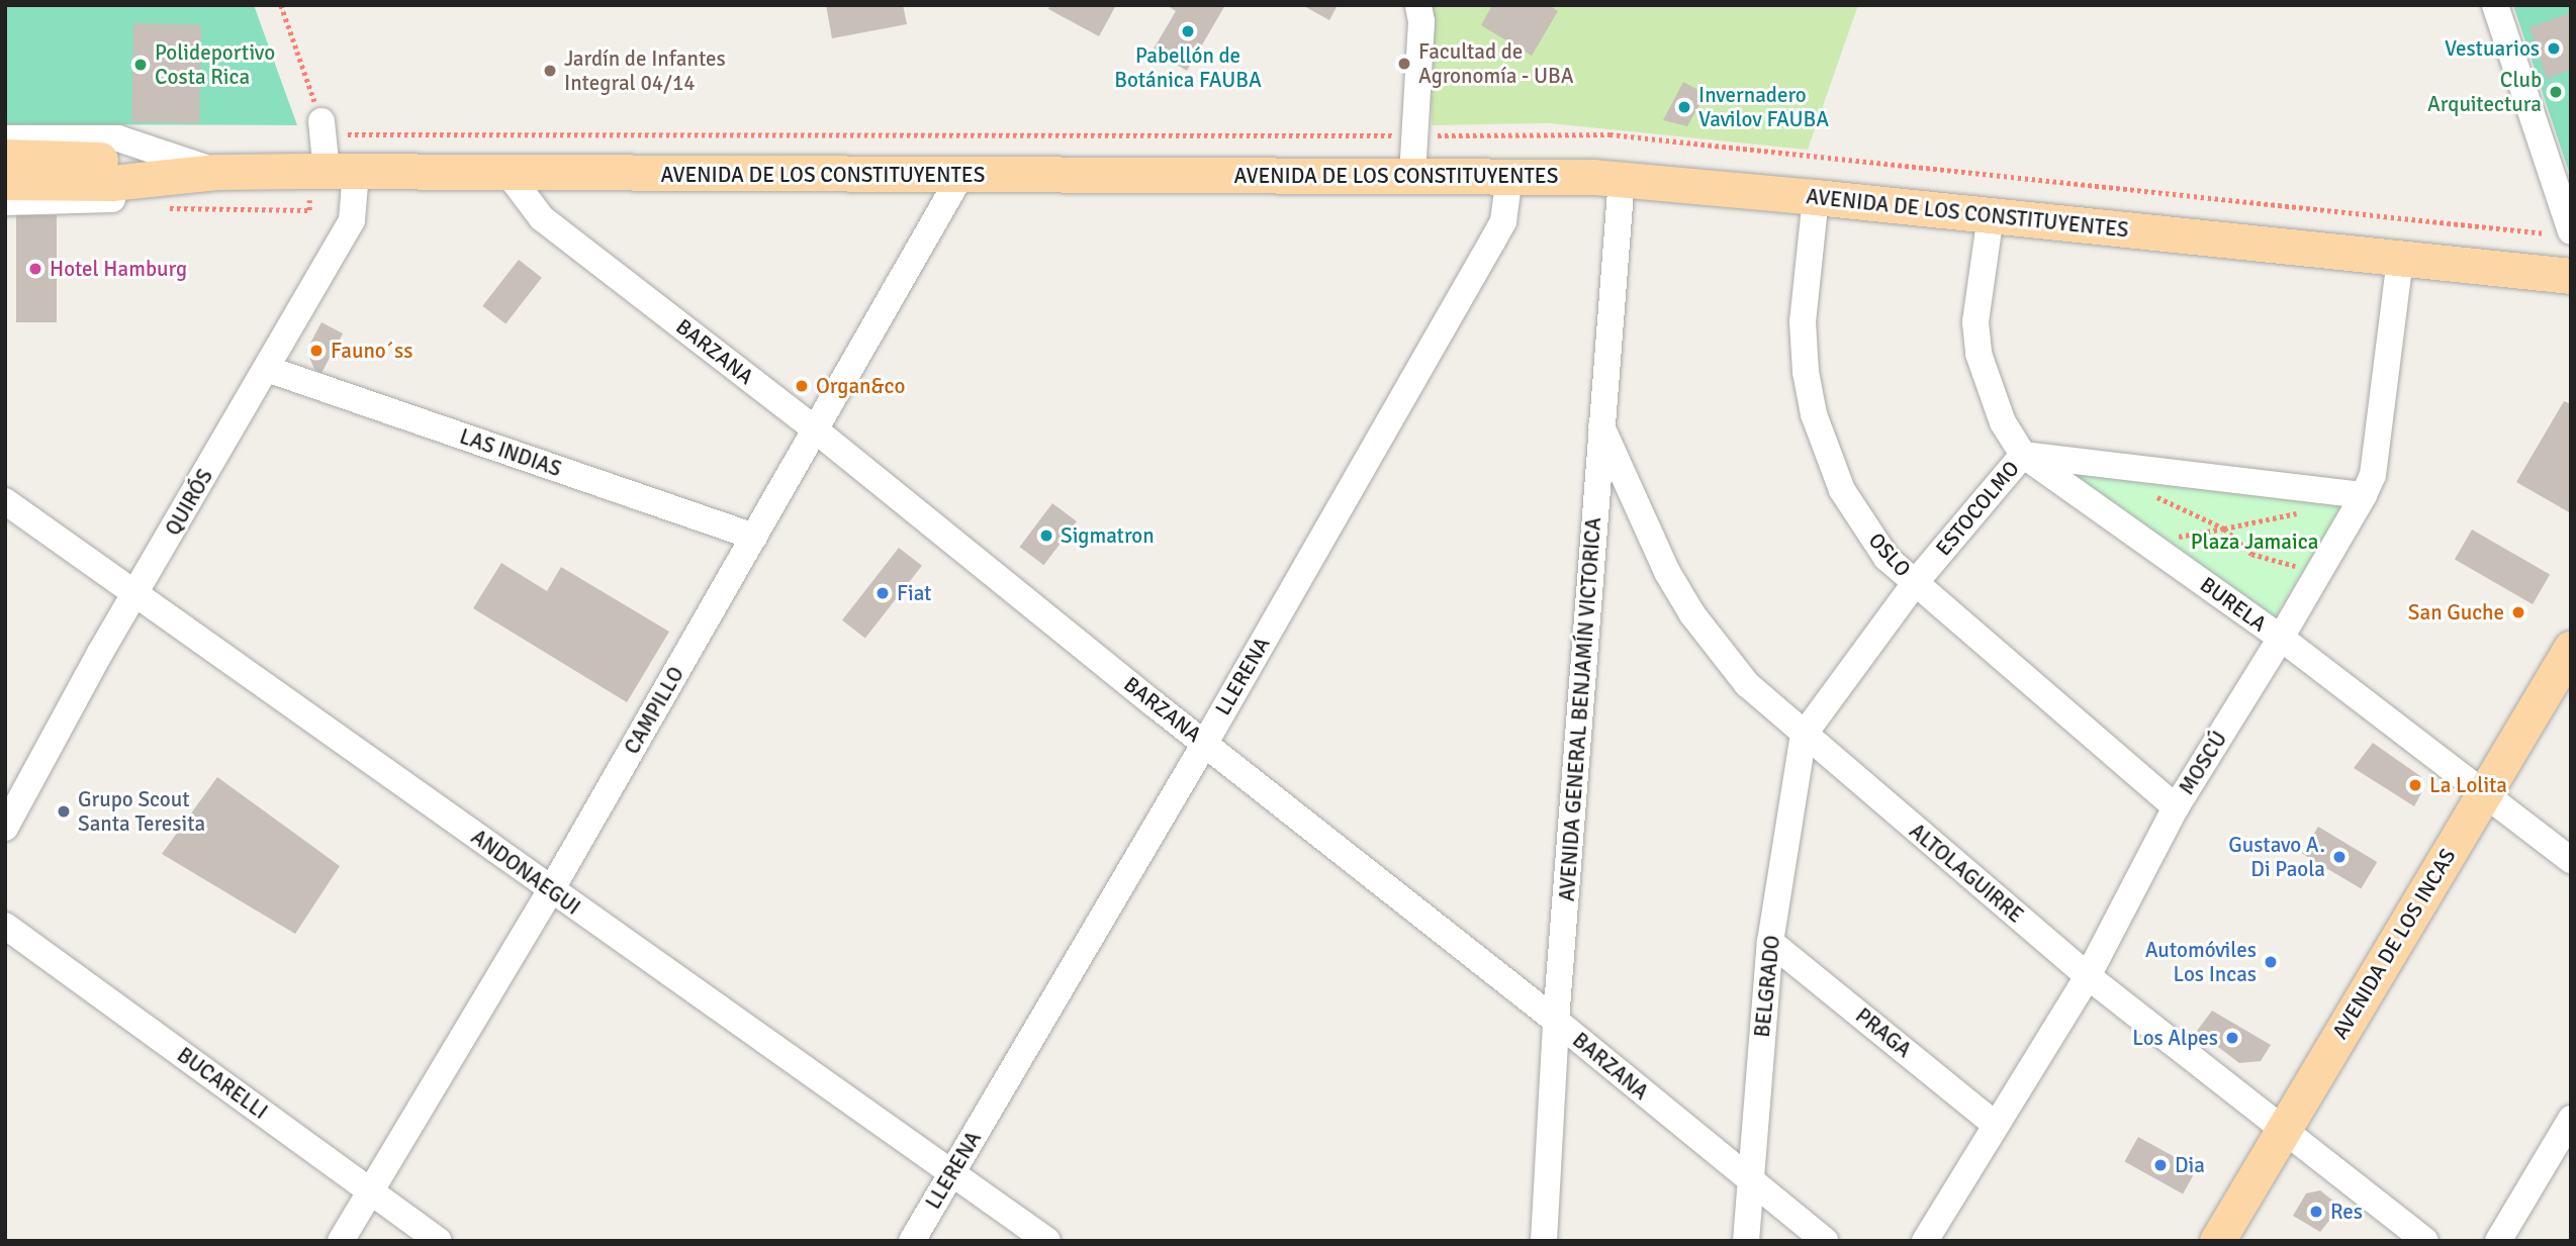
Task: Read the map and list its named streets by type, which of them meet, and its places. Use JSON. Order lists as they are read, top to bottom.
{
  "streets": {
    "main road": ["AVENIDA DE LOS CONSTITUYENTES", "AVENIDA DE LOS INCAS"],
    "street": [
      "BARZANA",
      "LAS INDIAS",
      "QUIRÓS",
      "ESTOCOLMO",
      "OSLO",
      "BURELA",
      "LLERENA",
      "AVENIDA GENERAL BENJAMÍN VICTORICA",
      "CAMPILLO",
      "MOSCÚ",
      "ANDONAEGUI",
      "ALTOLAGUIRRE",
      "BELGRADO",
      "PRAGA",
      "BUCARELLI"
    ]
  },
  "crossings": [
    ["AVENIDA DE LOS CONSTITUYENTES", "BARZANA"],
    ["AVENIDA DE LOS CONSTITUYENTES", "QUIRÓS"],
    ["AVENIDA DE LOS CONSTITUYENTES", "OSLO"],
    ["AVENIDA DE LOS CONSTITUYENTES", "BURELA"],
    ["AVENIDA DE LOS CONSTITUYENTES", "LLERENA"],
    ["AVENIDA DE LOS CONSTITUYENTES", "AVENIDA GENERAL BENJAMÍN VICTORICA"],
    ["AVENIDA DE LOS CONSTITUYENTES", "CAMPILLO"],
    ["AVENIDA DE LOS CONSTITUYENTES", "MOSCÚ"],
    ["BARZANA", "LLERENA"],
    ["BARZANA", "AVENIDA GENERAL BENJAMÍN VICTORICA"],
    ["BARZANA", "CAMPILLO"],
    ["BARZANA", "BELGRADO"],
    ["LAS INDIAS", "QUIRÓS"],
    ["LAS INDIAS", "CAMPILLO"],
    ["QUIRÓS", "ANDONAEGUI"],
    ["ESTOCOLMO", "OSLO"],
    ["ESTOCOLMO", "BURELA"],
    ["ESTOCOLMO", "MOSCÚ"],
    ["ESTOCOLMO", "ALTOLAGUIRRE"],
    ["ESTOCOLMO", "BELGRADO"],
    ["OSLO", "MOSCÚ"],
    ["BURELA", "MOSCÚ"],
    ["BURELA", "AVENIDA DE LOS INCAS"],
    ["LLERENA", "ANDONAEGUI"],
    ["AVENIDA GENERAL BENJAMÍN VICTORICA", "ALTOLAGUIRRE"],
    ["CAMPILLO", "ANDONAEGUI"],
    ["CAMPILLO", "BUCARELLI"],
    ["MOSCÚ", "ALTOLAGUIRRE"],
    ["MOSCÚ", "PRAGA"],
    ["ALTOLAGUIRRE", "AVENIDA DE LOS INCAS"],
    ["ALTOLAGUIRRE", "BELGRADO"],
    ["BELGRADO", "PRAGA"]
  ],
  "parks": ["Plaza Jamaica"],
  "places": [
    "Pabellón de Botánica FAUBA",
    "Vestuarios",
    "Facultad de Agronomía - UBA",
    "Polideportivo Costa Rica",
    "Jardín de Infantes Integral 04/14",
    "Club Arquitectura",
    "Invernadero Vavilov FAUBA",
    "Hotel Hamburg",
    "Fauno´ss",
    "Organ&co",
    "Sigmatron",
    "Fiat",
    "San Guche",
    "La Lolita",
    "Grupo Scout Santa Teresita",
    "Gustavo A. Di Paola",
    "Automóviles Los Incas",
    "Los Alpes",
    "Dia",
    "Res"
  ]
}
